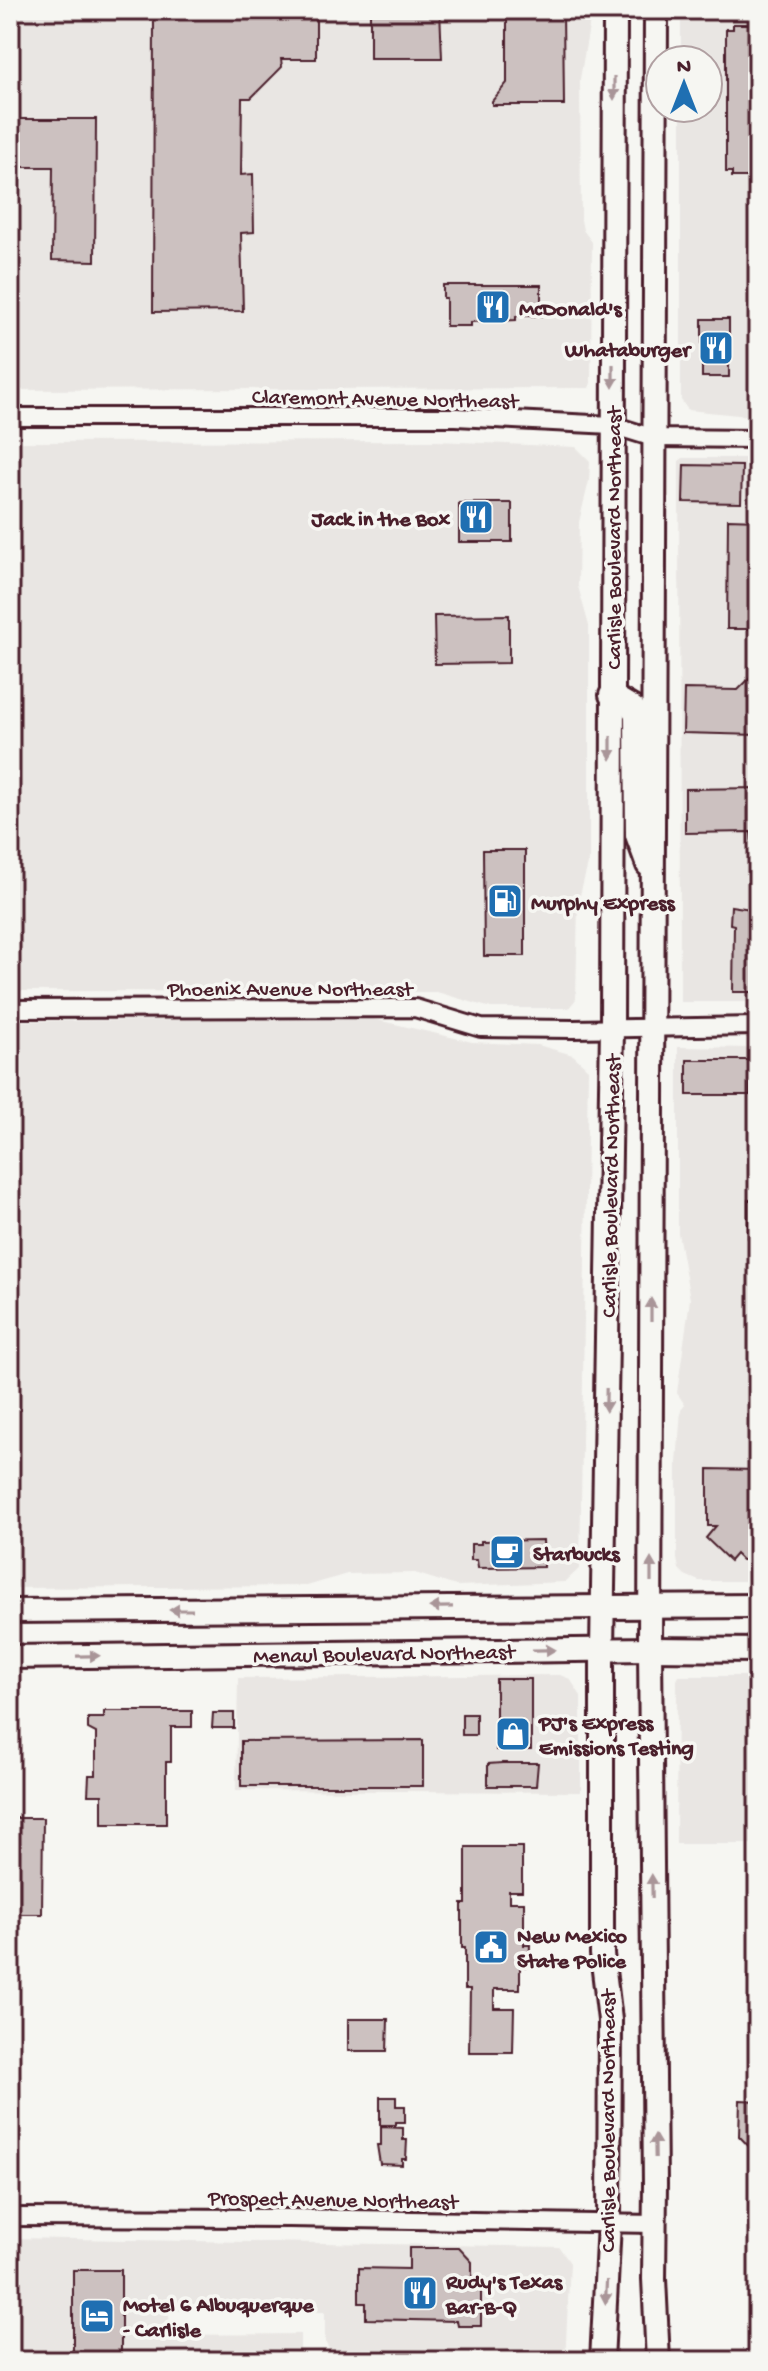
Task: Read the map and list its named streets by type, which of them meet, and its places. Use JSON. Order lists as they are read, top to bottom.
{
  "streets": {
    "main road": ["Carlisle Boulevard Northeast", "Menaul Boulevard Northeast"],
    "street": ["Claremont Avenue Northeast", "Phoenix Avenue Northeast", "Prospect Avenue Northeast"]
  },
  "crossings": [
    ["Claremont Avenue Northeast", "Carlisle Boulevard Northeast"],
    ["Carlisle Boulevard Northeast", "Phoenix Avenue Northeast"],
    ["Carlisle Boulevard Northeast", "Menaul Boulevard Northeast"],
    ["Carlisle Boulevard Northeast", "Prospect Avenue Northeast"]
  ],
  "places": {
    "restaurant": [
      "McDonald's",
      "Whataburger",
      "Jack in the Box",
      "Rudy's Texas Bar-B-Q"
    ],
    "fuel station": ["Murphy Express"],
    "cafe": ["Starbucks"],
    "shop": ["PJ's Express Emissions Testing"],
    "public building": ["New Mexico State Police"],
    "hotel": ["Motel 6 Albuquerque - Carlisle"]
  },
  "north": "top"
}
